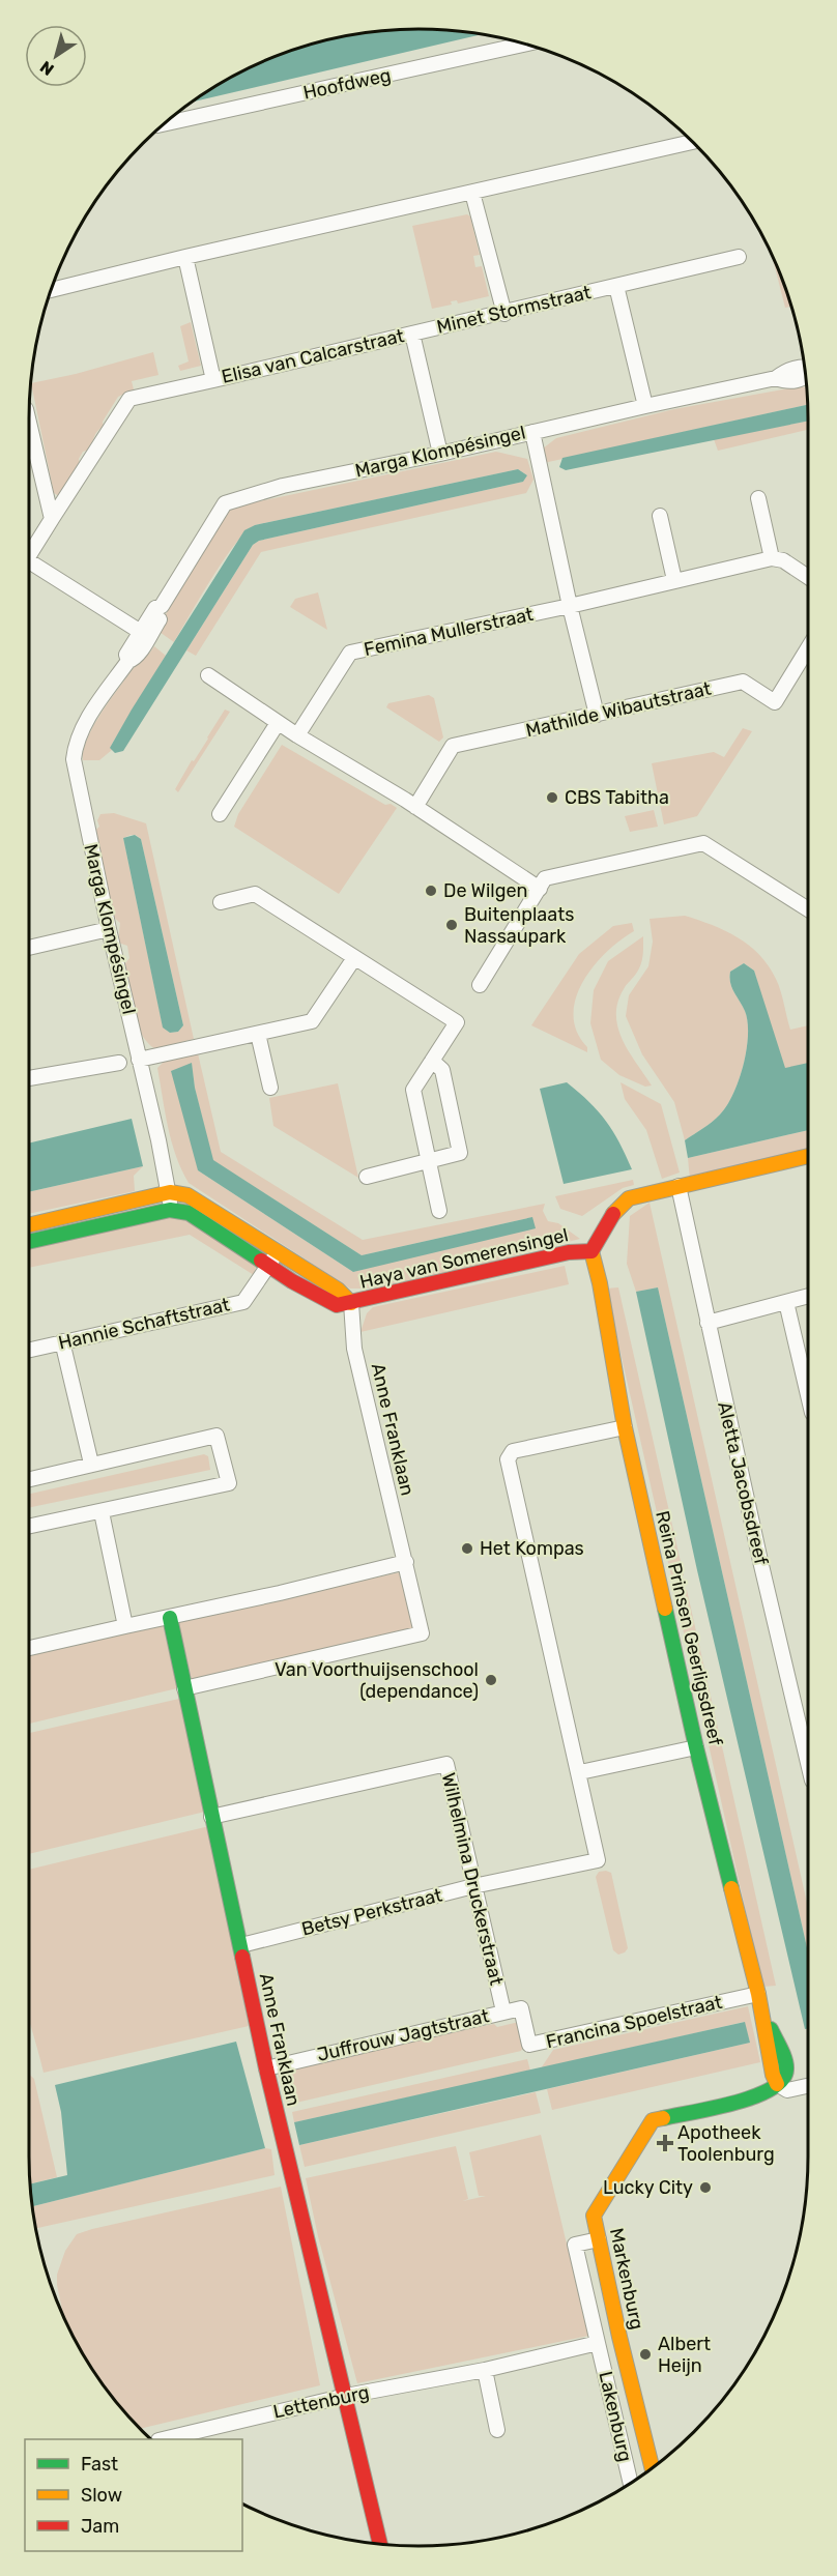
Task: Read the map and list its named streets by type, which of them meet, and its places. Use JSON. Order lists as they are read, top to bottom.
{
  "streets": {
    "street": [
      "Hoofdweg",
      "Minet Stormstraat",
      "Elisa van Calcarstraat",
      "Marga Klompésingel",
      "Femina Mullerstraat",
      "Mathilde Wibautstraat",
      "Haya van Somerensingel",
      "Hannie Schaftstraat",
      "Anne Franklaan",
      "Aletta Jacobsdreef",
      "Reina Prinsen Geerligsdreef",
      "Wilhelmina Druckerstraat",
      "Betsy Perkstraat",
      "Francina Spoelstraat",
      "Juffrouw Jagtstraat",
      "Markenburg",
      "Lettenburg",
      "Lakenburg"
    ]
  },
  "crossings": [
    ["Minet Stormstraat", "Elisa van Calcarstraat"],
    ["Minet Stormstraat", "Marga Klompésingel"],
    ["Elisa van Calcarstraat", "Marga Klompésingel"],
    ["Marga Klompésingel", "Haya van Somerensingel"],
    ["Haya van Somerensingel", "Hannie Schaftstraat"],
    ["Haya van Somerensingel", "Anne Franklaan"],
    ["Haya van Somerensingel", "Aletta Jacobsdreef"],
    ["Haya van Somerensingel", "Reina Prinsen Geerligsdreef"],
    ["Anne Franklaan", "Wilhelmina Druckerstraat"],
    ["Anne Franklaan", "Betsy Perkstraat"],
    ["Anne Franklaan", "Juffrouw Jagtstraat"],
    ["Anne Franklaan", "Lettenburg"],
    ["Reina Prinsen Geerligsdreef", "Betsy Perkstraat"],
    ["Reina Prinsen Geerligsdreef", "Francina Spoelstraat"],
    ["Reina Prinsen Geerligsdreef", "Markenburg"],
    ["Wilhelmina Druckerstraat", "Betsy Perkstraat"],
    ["Wilhelmina Druckerstraat", "Francina Spoelstraat"],
    ["Wilhelmina Druckerstraat", "Juffrouw Jagtstraat"],
    ["Francina Spoelstraat", "Juffrouw Jagtstraat"],
    ["Lettenburg", "Lakenburg"]
  ],
  "places": {
    "other": [
      "CBS Tabitha",
      "De Wilgen",
      "Buitenplaats Nassaupark",
      "Het Kompas",
      "Van Voorthuijsenschool (dependance)",
      "Lucky City",
      "Albert Heijn"
    ],
    "health": ["Apotheek Toolenburg"]
  },
  "legend": ["Fast", "Slow", "Jam"],
  "north": "bottom left"
}
